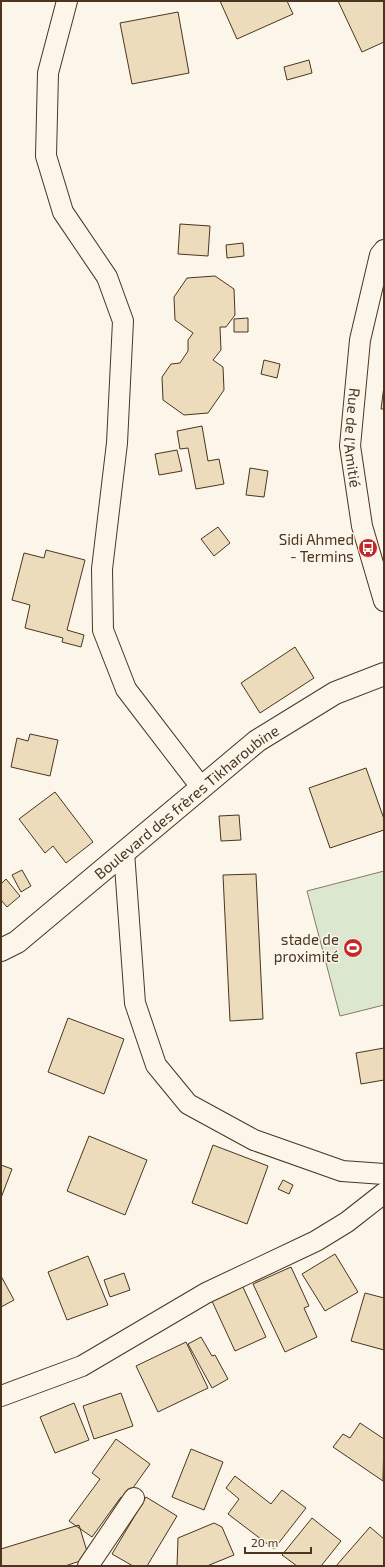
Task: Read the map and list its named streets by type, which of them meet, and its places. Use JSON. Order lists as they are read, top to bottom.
{
  "streets": {
    "street": ["Rue de l'Amitié", "Boulevard des frères Tikharoubine"]
  },
  "places": {
    "bus stop": ["Sidi Ahmed - Termins"],
    "sports": ["stade de proximité"]
  },
  "scale_bar": "20 m"
}
